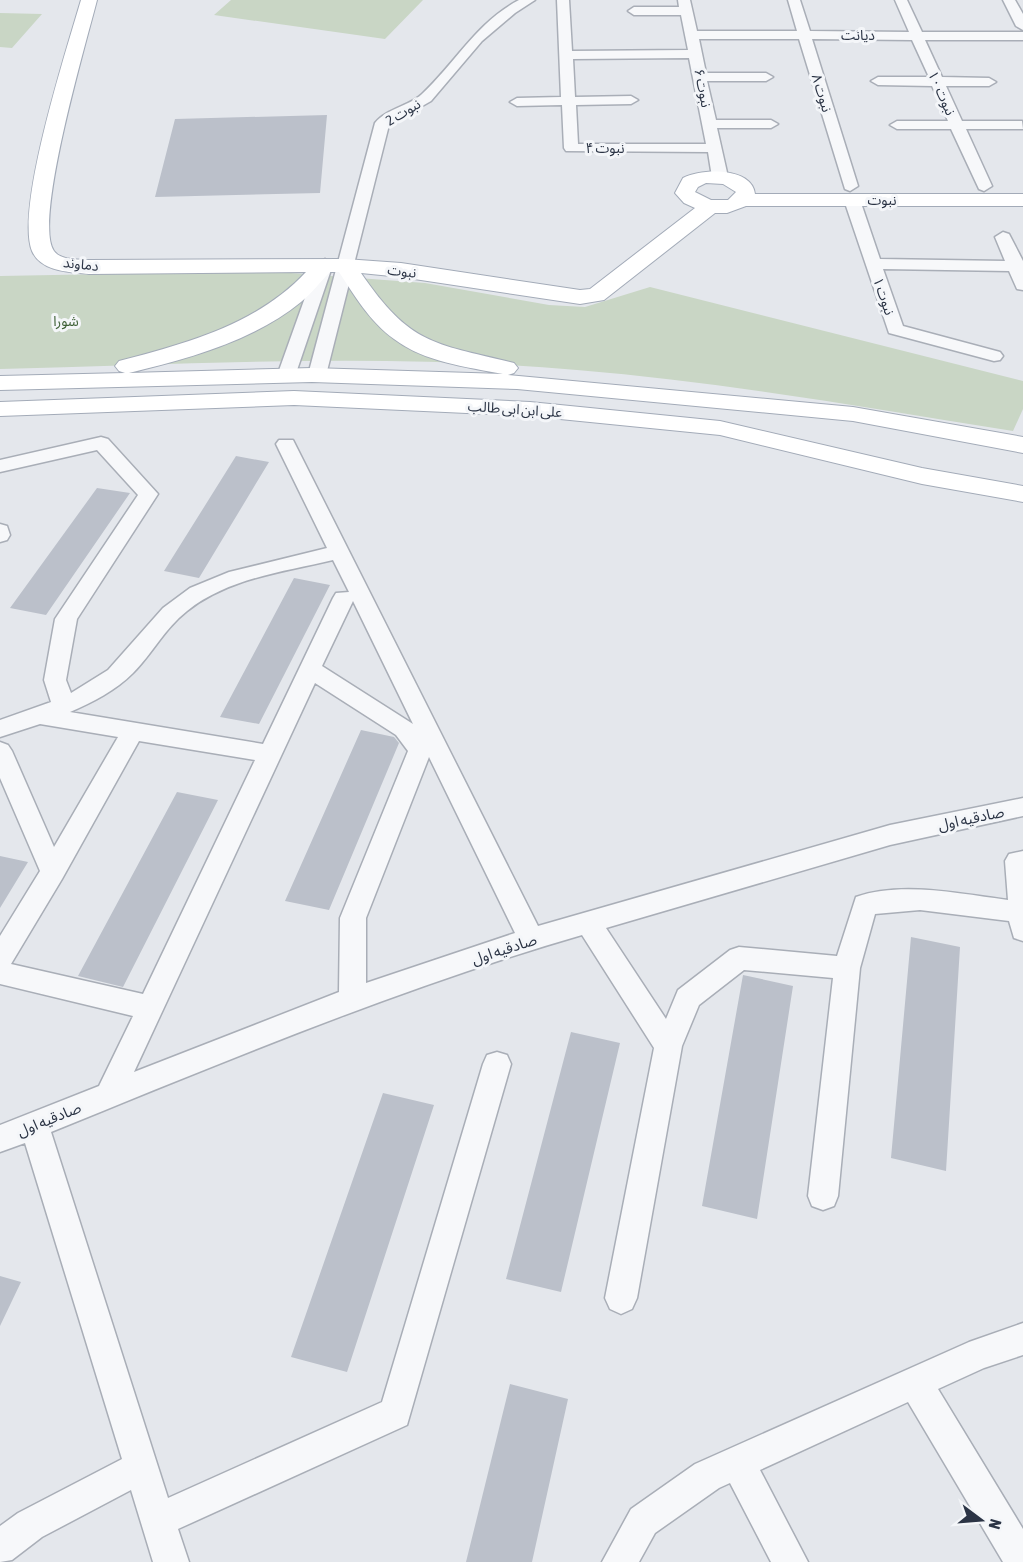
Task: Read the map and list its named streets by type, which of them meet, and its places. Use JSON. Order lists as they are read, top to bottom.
{
  "streets": {
    "main road": ["نبوت", "دماوند", "علی ابن ابی طالب"],
    "street": [
      "دیانت",
      "نبوت ۶",
      "نبوت ۸",
      "نبوت ۱۰",
      "نبوت 2",
      "نبوت ۴",
      "نبوت ۱",
      "صادقیه اول"
    ]
  },
  "crossings": [
    ["دیانت", "نبوت ۶"],
    ["دیانت", "نبوت ۸"],
    ["دیانت", "نبوت ۱۰"],
    ["نبوت ۶", "نبوت ۴"],
    ["نبوت ۸", "نبوت"],
    ["نبوت ۸", "نبوت ۱"],
    ["نبوت ۱۰", "نبوت"],
    ["نبوت 2", "نبوت"],
    ["نبوت 2", "دماوند"],
    ["نبوت", "دماوند"],
    ["نبوت", "نبوت ۱"]
  ],
  "parks": ["شورا"],
  "north": "right"
}
